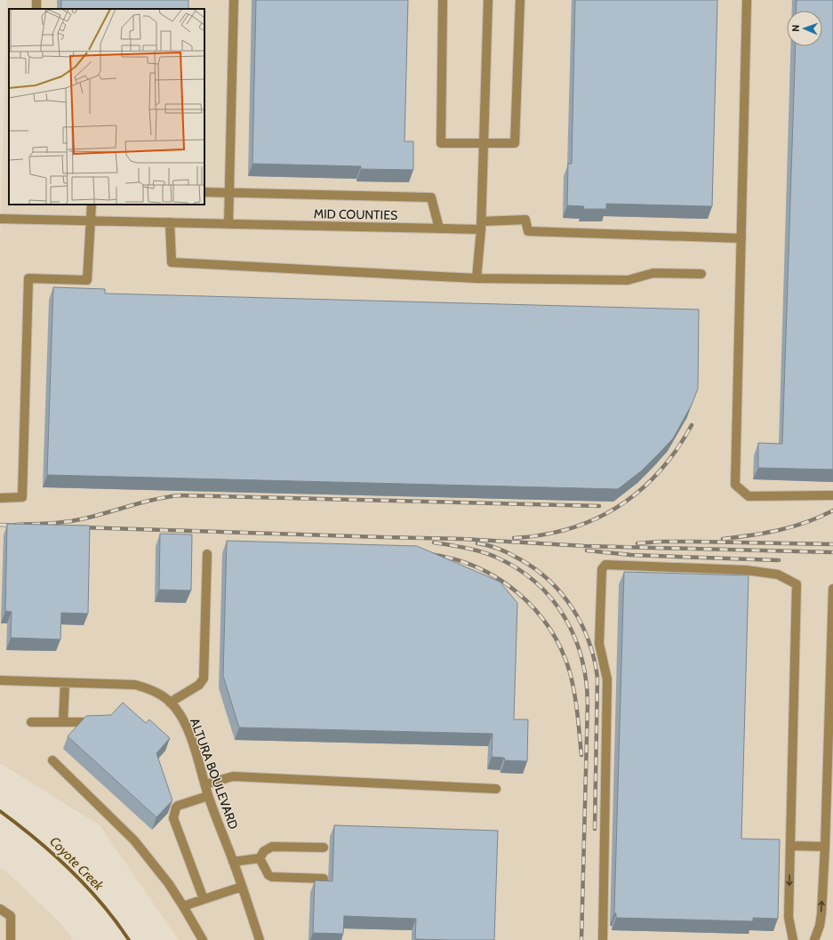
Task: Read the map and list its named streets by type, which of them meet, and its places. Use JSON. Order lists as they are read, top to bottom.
{
  "streets": {
    "street": ["MID COUNTIES", "ALTURA BOULEVARD"]
  },
  "water": ["Coyote Creek"],
  "north": "left"
}
